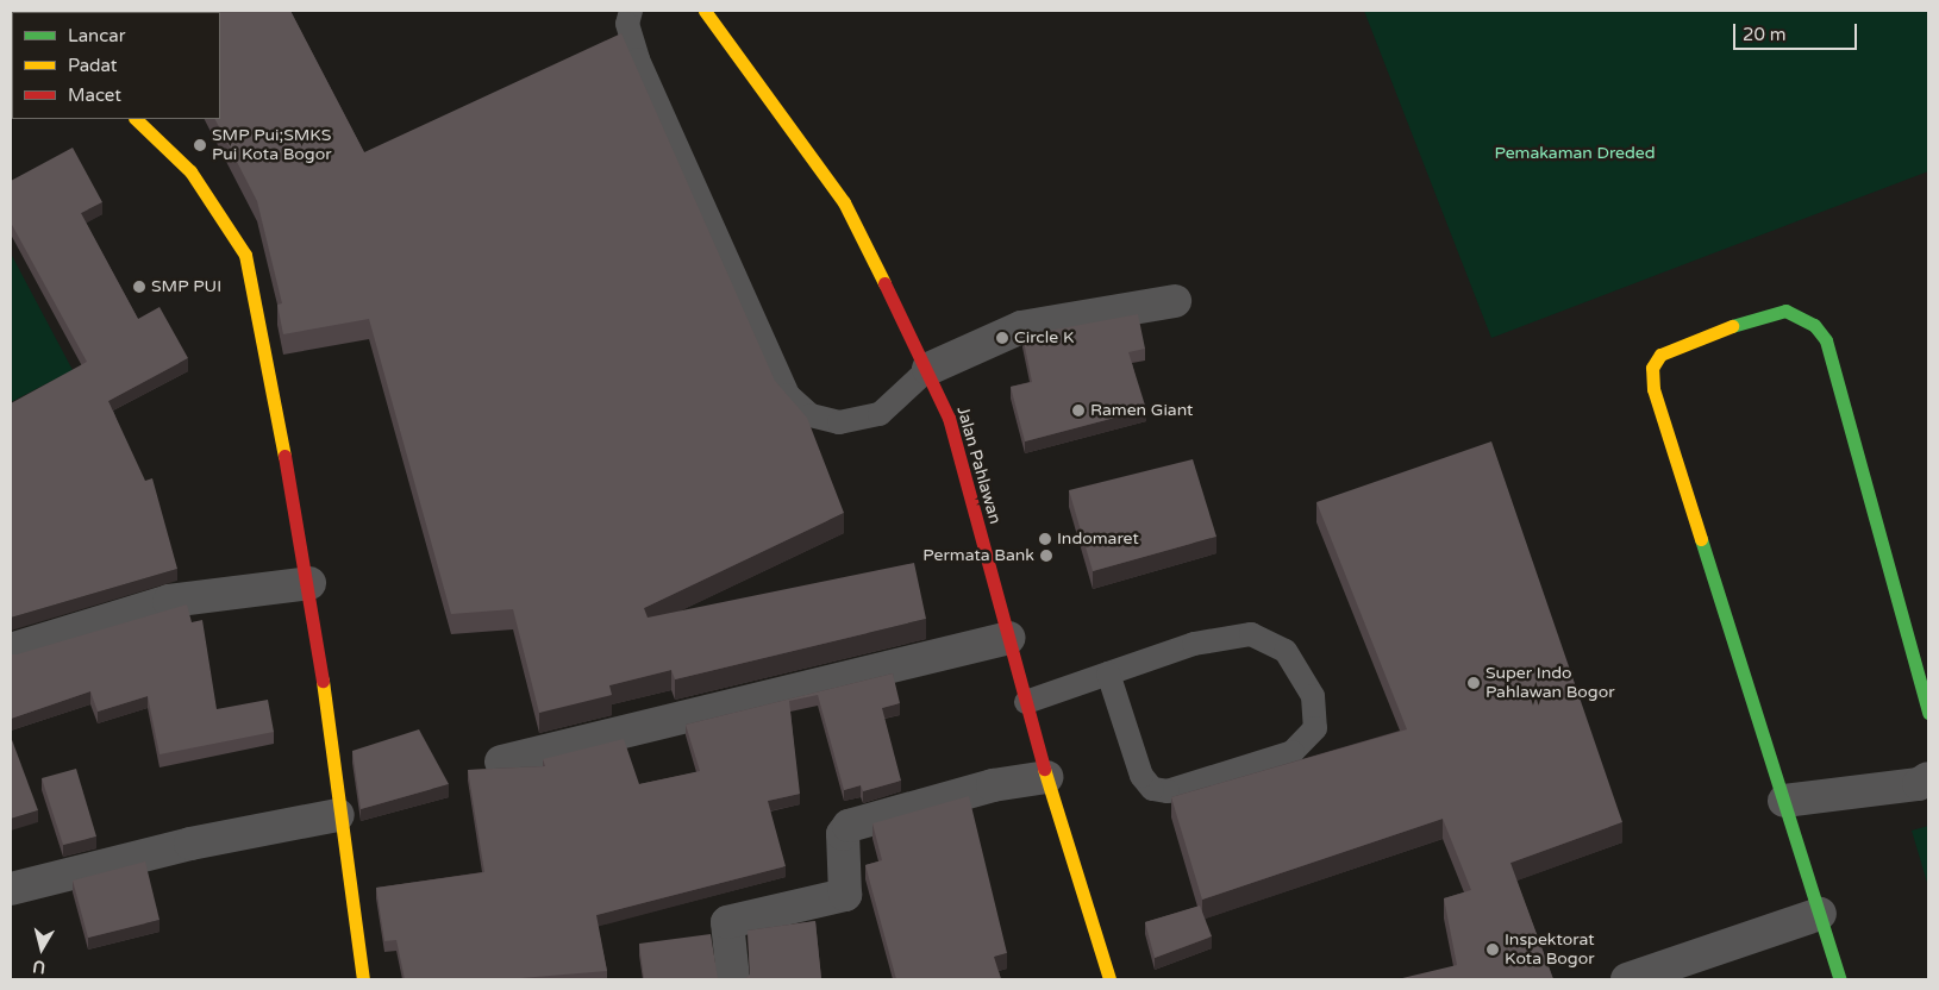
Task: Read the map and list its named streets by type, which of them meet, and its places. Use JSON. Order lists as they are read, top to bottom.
{
  "streets": {
    "street": ["Jalan Pahlawan"]
  },
  "parks": ["Pemakaman Dreded"],
  "places": [
    "SMP Pui;SMKS Pui Kota Bogor",
    "SMP PUI",
    "Circle K",
    "Ramen Giant",
    "Indomaret",
    "Permata Bank",
    "Super Indo Pahlawan Bogor",
    "Inspektorat Kota Bogor"
  ],
  "legend": ["Lancar", "Padat", "Macet"],
  "scale_bar": "20 m",
  "north": "bottom"
}
